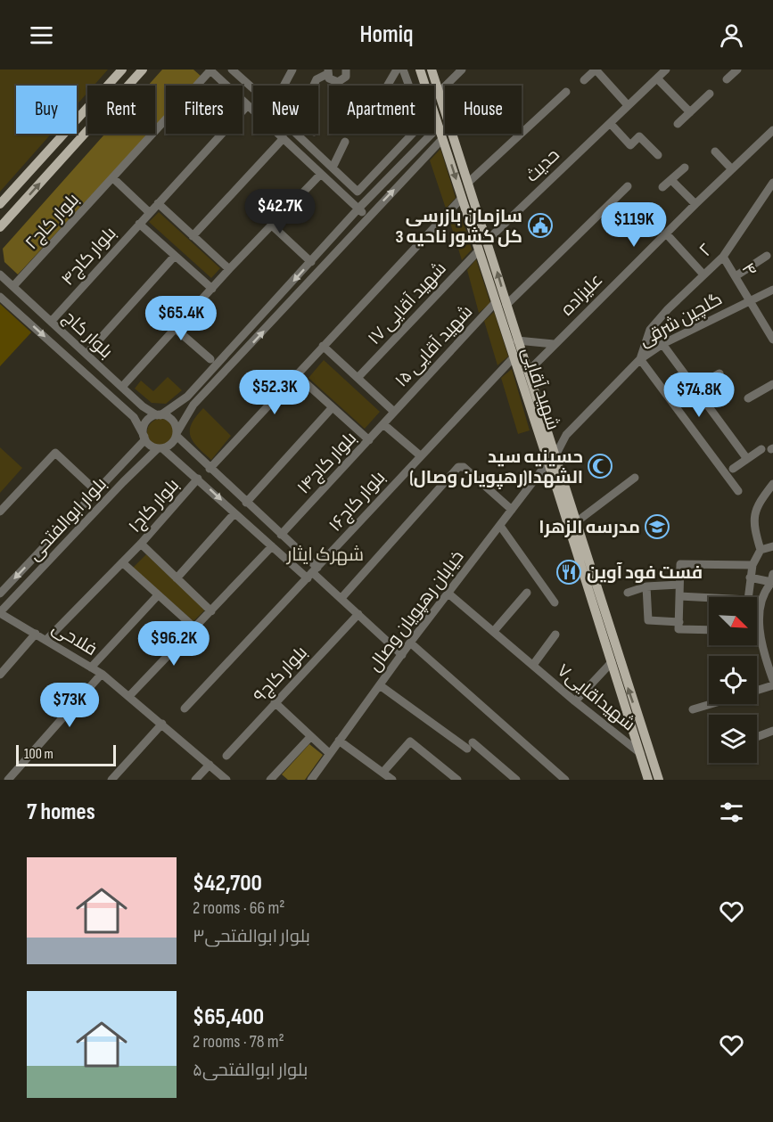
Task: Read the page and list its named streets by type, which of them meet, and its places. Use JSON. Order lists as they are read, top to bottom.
{
  "streets": {
    "main road": ["شهید آقایی"],
    "street": [
      "حدیث",
      "بلوار کاج۲",
      "۲",
      "بلوار کاج۴",
      "۴",
      "علیزاده",
      "شهید آقایی ۱۷",
      "گلچین شرقی",
      "بلوار کاج",
      "شهید آقایی ۱۵",
      "بلوار کاج۱۴",
      "بلوار کاج۱۶",
      "بلوار کاج۱",
      "بلوار ابوالفتحی",
      "خیابان رهپویان وصال",
      "فلاحی",
      "بلوار کاج۹",
      "شهیداقایی۷"
    ]
  },
  "crossings": [
    ["حدیث", "شهید آقایی"],
    ["بلوار کاج۲", "بلوار کاج"],
    ["۲", "۴"],
    ["۲", "گلچین شرقی"],
    ["بلوار کاج۴", "بلوار کاج"],
    ["۴", "گلچین شرقی"],
    ["علیزاده", "شهید آقایی"],
    ["شهید آقایی ۱۷", "شهید آقایی"],
    ["گلچین شرقی", "شهید آقایی"],
    ["گلچین شرقی", "خیابان رهپویان وصال"],
    ["بلوار کاج", "بلوار ابوالفتحی"],
    ["شهید آقایی ۱۵", "شهید آقایی"],
    ["شهید آقایی ۱۵", "بلوار کاج۱۴"],
    ["شهید آقایی", "بلوار کاج۱۶"],
    ["شهید آقایی", "خیابان رهپویان وصال"],
    ["شهید آقایی", "شهیداقایی۷"],
    ["بلوار کاج۱", "فلاحی"],
    ["بلوار ابوالفتحی", "فلاحی"],
    ["خیابان رهپویان وصال", "شهیداقایی۷"]
  ],
  "districts": ["شهرک ایثار"],
  "places": {
    "public building": ["سازمان بازرسی کل کشور ناحیه 3"],
    "mosque": ["حسینیه سید الشهدا(رهپویان وصال)"],
    "school or university": ["مدرسه الزهرا"],
    "restaurant": ["فست فود آوین"]
  },
  "scale_bar": "100 m",
  "north": "bottom right",
  "page": {
    "header": "Homiq",
    "chip": [
      "Buy",
      "Rent",
      "Filters",
      "New",
      "Apartment",
      "House"
    ],
    "price": [
      "$42.7K",
      "$119K",
      "$65.4K",
      "$52.3K",
      "$74.8K",
      "$96.2K",
      "$73K"
    ],
    "scale": "100 m",
    "heading": "7 homes",
    "list": [
      {
        "name": "$42,700",
        "note": "2 rooms · 66 m² · ۳بلوار ابوالفتحی"
      },
      {
        "name": "$65,400",
        "note": "2 rooms · 78 m² · ۵بلوار ابوالفتحی"
      }
    ]
  }
}
